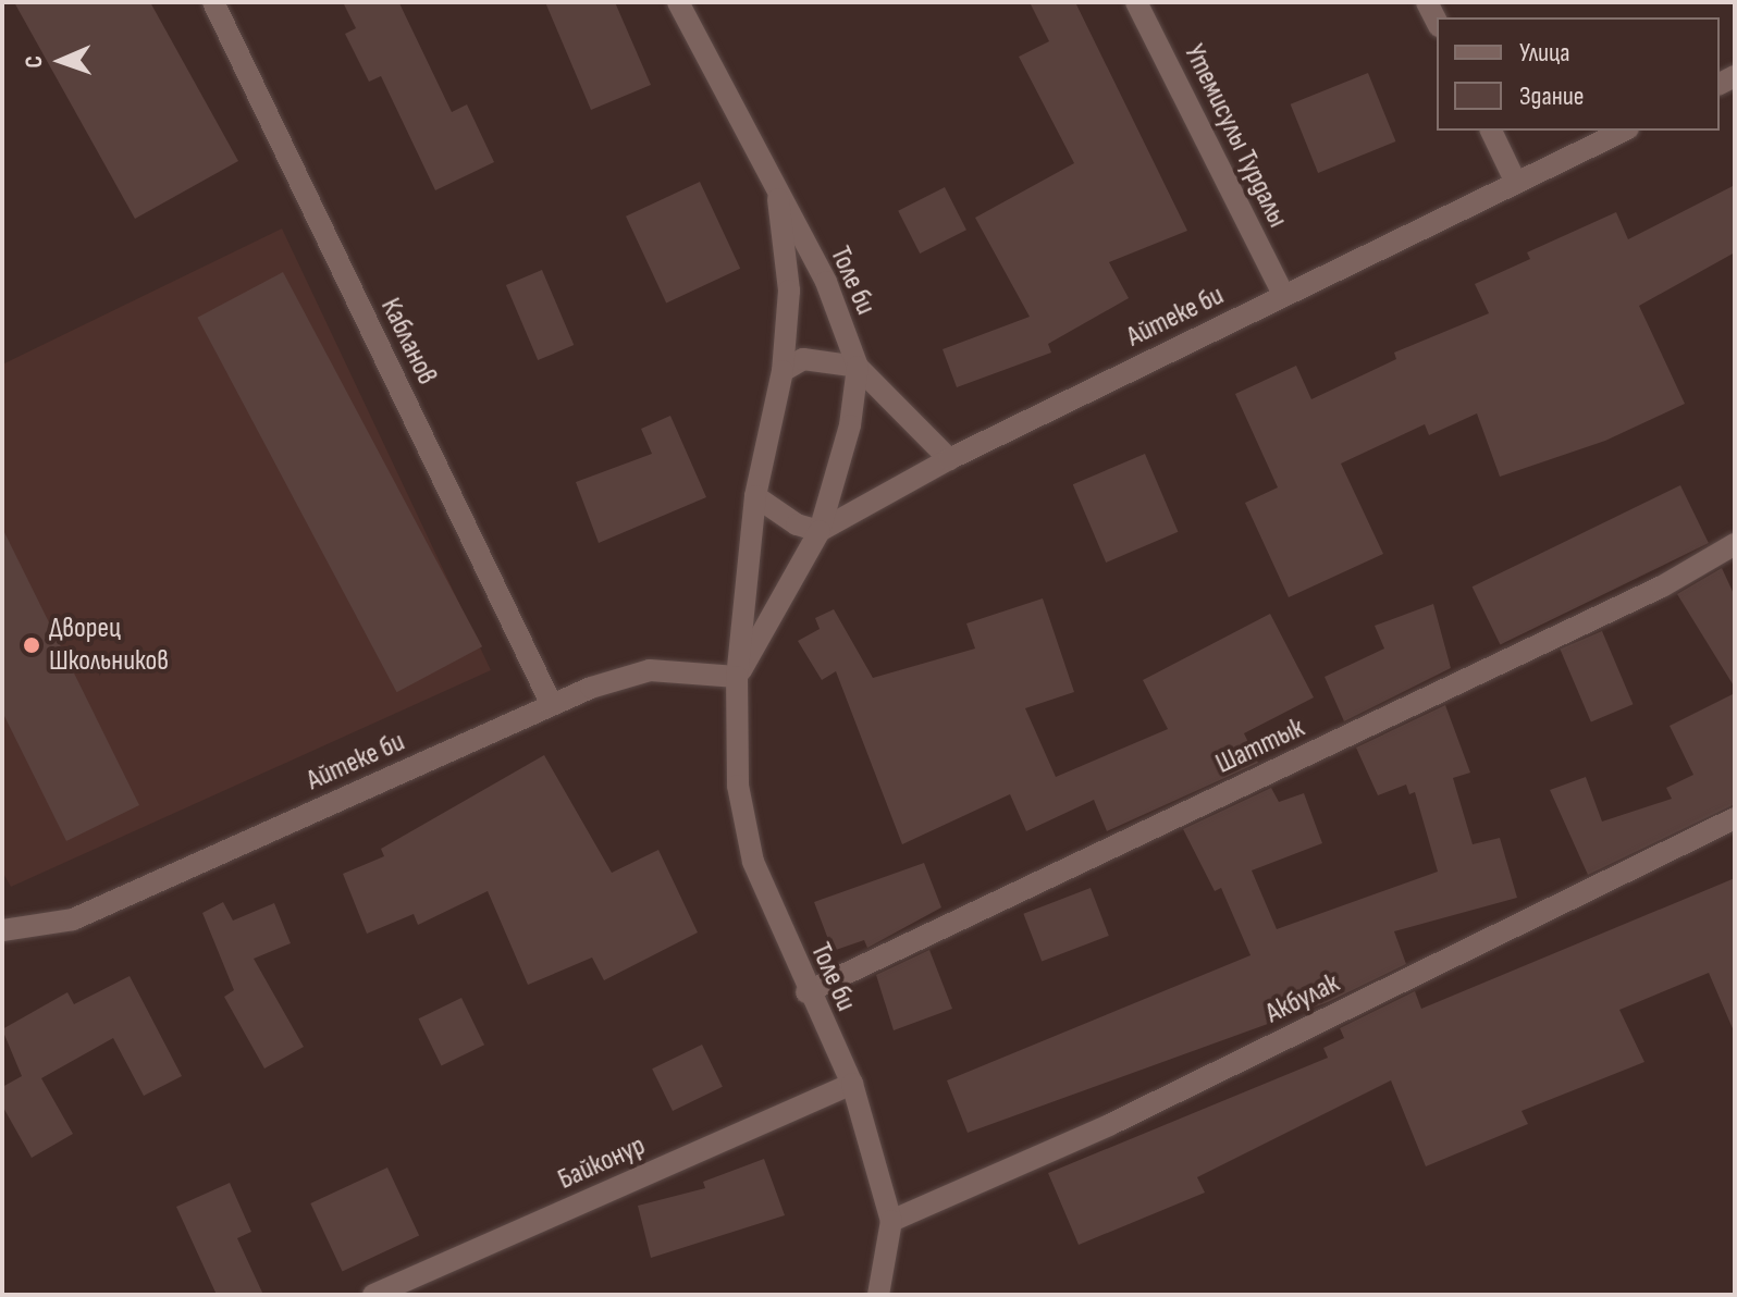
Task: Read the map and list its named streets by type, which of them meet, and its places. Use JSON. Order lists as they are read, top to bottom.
{
  "streets": {
    "street": [
      "Утемисулы Турдалы",
      "Толе би",
      "Айтеке би",
      "Кабланов",
      "Шаттык",
      "Акбулак",
      "Байконур"
    ]
  },
  "crossings": [
    ["Утемисулы Турдалы", "Айтеке би"],
    ["Толе би", "Айтеке би"],
    ["Толе би", "Шаттык"],
    ["Толе би", "Акбулак"],
    ["Толе би", "Байконур"],
    ["Айтеке би", "Кабланов"]
  ],
  "places": ["Дворец Школьников"],
  "legend": ["Улица", "Здание"],
  "north": "left"
}
